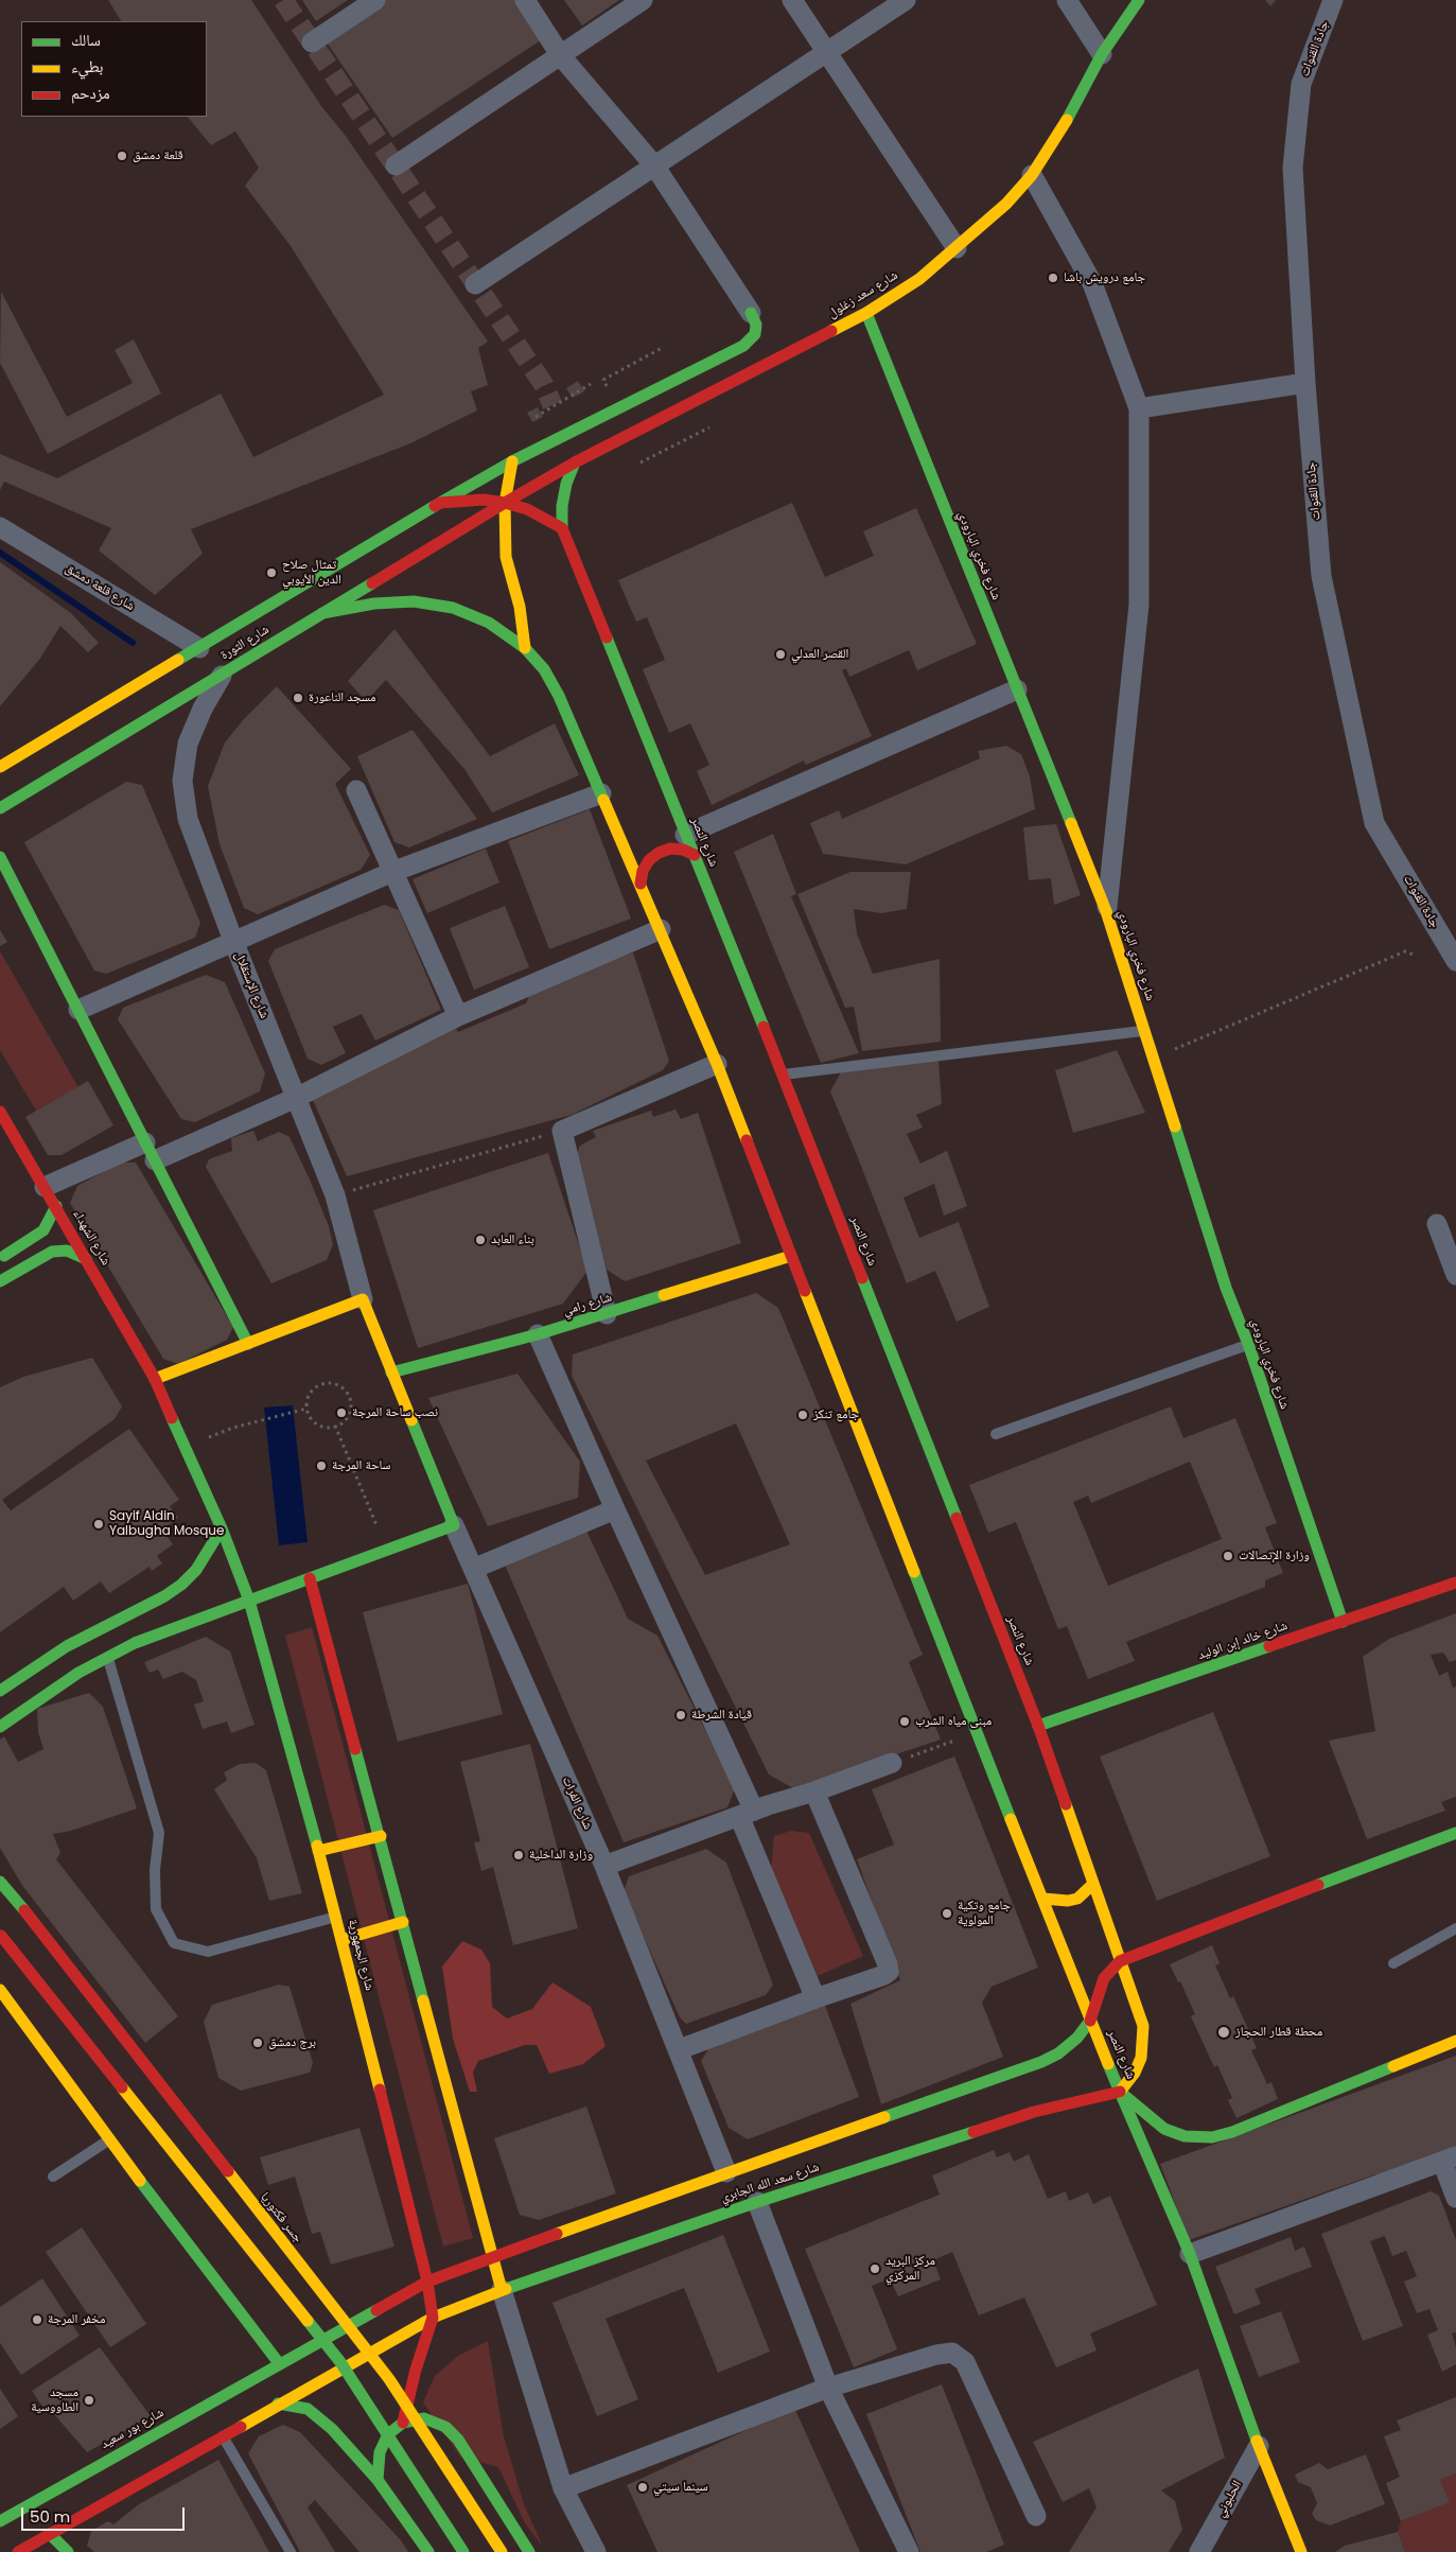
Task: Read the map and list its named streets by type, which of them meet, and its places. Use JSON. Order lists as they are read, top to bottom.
{
  "streets": {
    "main road": [
      "شارع سعد زغلول",
      "شارع فخري البارودي",
      "شارع الثورة",
      "شارع النصر",
      "شارع الشهداء",
      "شارع رامي",
      "شارع خالد إبن الوليد",
      "شارع الجمهورية",
      "شارع سعد الله الجابري",
      "جسر فكتوريا",
      "شارع بور سعيد"
    ],
    "street": [
      "جادة القنوات",
      "شارع قلعة دمشق",
      "شارع الإستقلال",
      "شارع الفرات",
      "الحلبوني"
    ]
  },
  "crossings": [
    ["شارع سعد زغلول", "شارع فخري البارودي"],
    ["شارع سعد زغلول", "شارع الثورة"],
    ["شارع فخري البارودي", "شارع خالد إبن الوليد"],
    ["شارع قلعة دمشق", "شارع الثورة"],
    ["شارع الثورة", "شارع النصر"],
    ["شارع الثورة", "شارع الإستقلال"],
    ["شارع النصر", "شارع رامي"],
    ["شارع النصر", "شارع خالد إبن الوليد"],
    ["شارع النصر", "شارع سعد الله الجابري"],
    ["شارع الفرات", "شارع سعد الله الجابري"],
    ["شارع الجمهورية", "شارع سعد الله الجابري"],
    ["شارع الجمهورية", "شارع بور سعيد"],
    ["شارع سعد الله الجابري", "شارع بور سعيد"]
  ],
  "places": [
    "قلعة دمشق",
    "جامع درويش باشا",
    "تمثال صلاح الدين الأيوبي",
    "القصر العدلي",
    "مسجد الناعورة",
    "بناء العابد",
    "نصب ساحة المرجة",
    "جامع تنكز",
    "ساحة المرجة",
    "Sayif Aldin Yalbugha Mosque",
    "وزارة الإتصالات",
    "قيادة الشرطة",
    "مبنى مياه الشرب",
    "وزارة الداخلية",
    "جامع وتكية المولوية",
    "محطة قطار الحجاز",
    "برج دمشق",
    "مركز البريد المركزي",
    "مخفر المرجة",
    "مسجد الطاووسية",
    "سينما سيتي"
  ],
  "legend": ["سالك", "بطيء", "مزدحم"],
  "scale_bar": "50 m"
}
